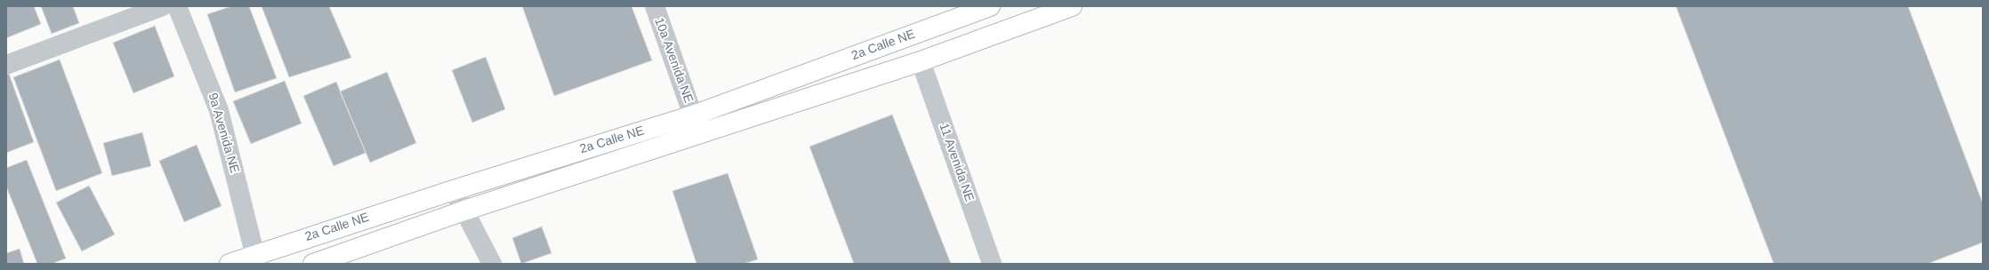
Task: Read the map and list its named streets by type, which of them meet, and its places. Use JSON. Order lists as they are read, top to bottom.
{
  "streets": {
    "main road": ["2a Calle NE"],
    "street": ["10a Avenida NE", "9a Avenida NE", "11 Avenida NE"]
  },
  "crossings": [
    ["2a Calle NE", "10a Avenida NE"],
    ["2a Calle NE", "9a Avenida NE"],
    ["2a Calle NE", "11 Avenida NE"]
  ]
}
